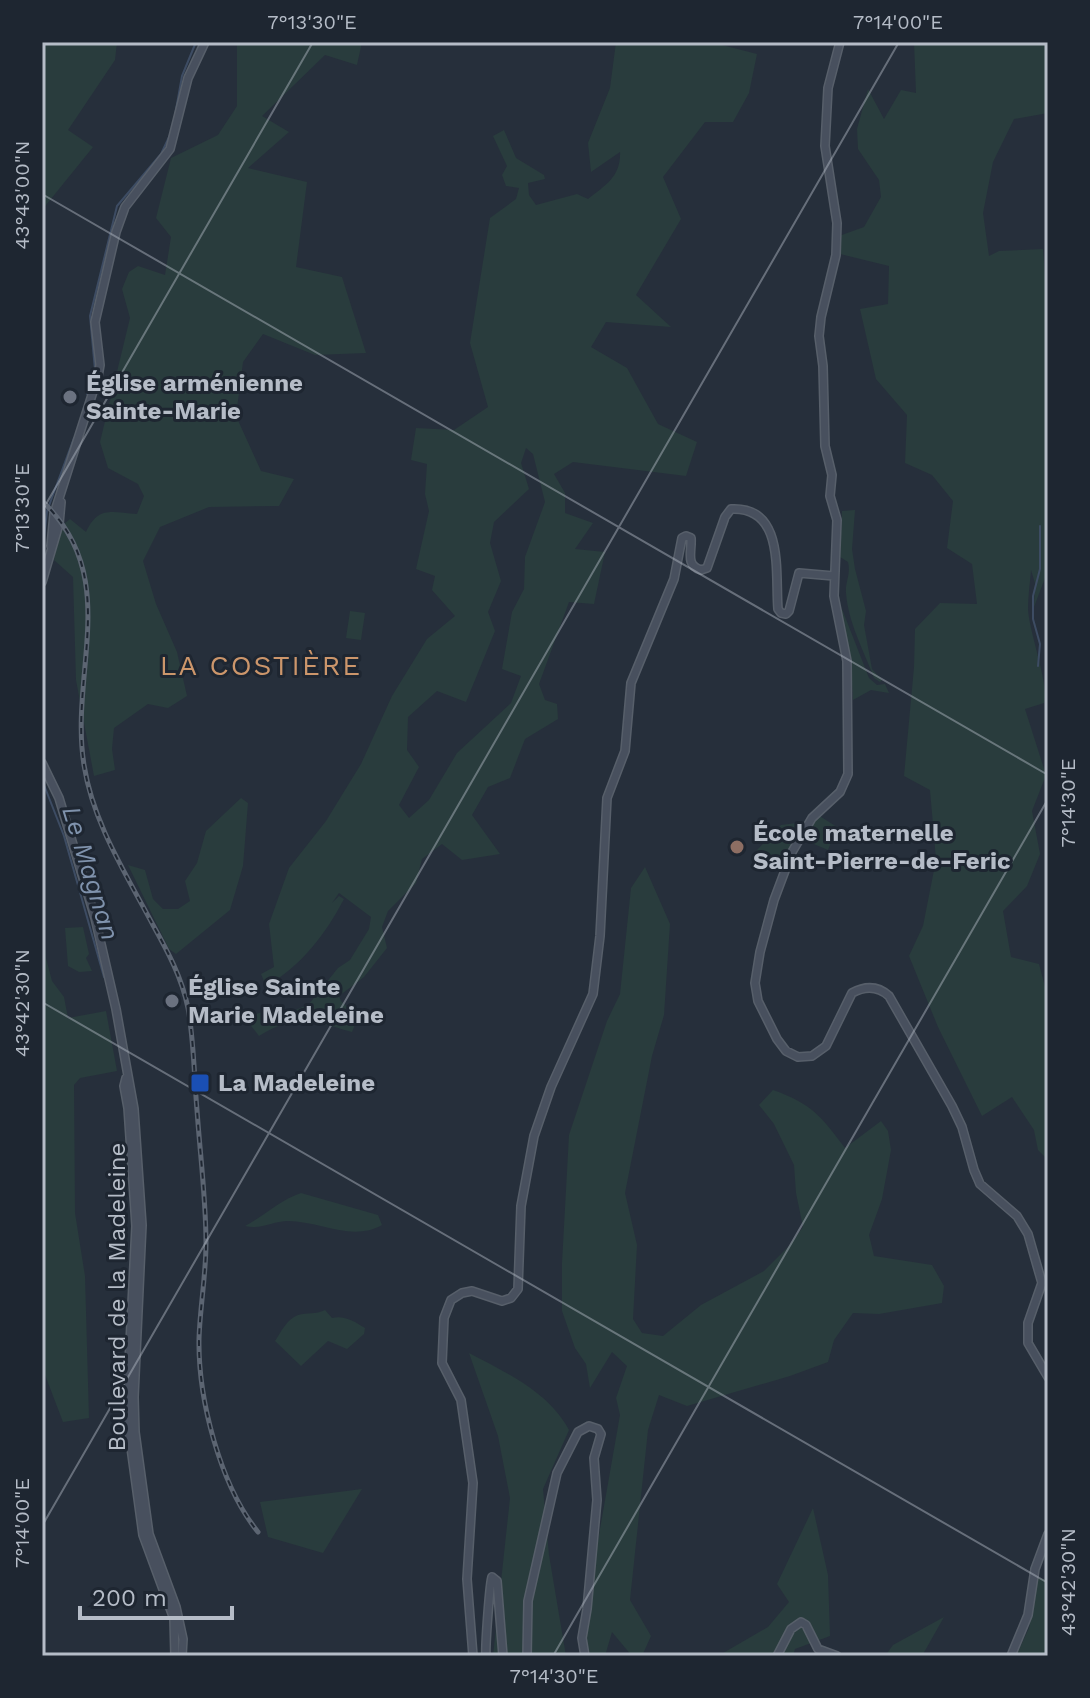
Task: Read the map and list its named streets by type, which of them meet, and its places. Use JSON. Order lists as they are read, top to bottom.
{
  "streets": {
    "street": ["Boulevard de la Madeleine"]
  },
  "districts": ["LA COSTIÈRE"],
  "water": ["Le Magnan"],
  "places": {
    "other": ["Église arménienne Sainte-Marie", "École maternelle Saint-Pierre-de-Feric", "Église Sainte Marie Madeleine"],
    "transit": ["La Madeleine"]
  },
  "scale_bar": "200 m",
  "coordinates": [
    "7°13'30\"E",
    "7°14'00\"E",
    "43°43'00\"N",
    "7°14'30\"E",
    "43°42'30\"N"
  ]
}
